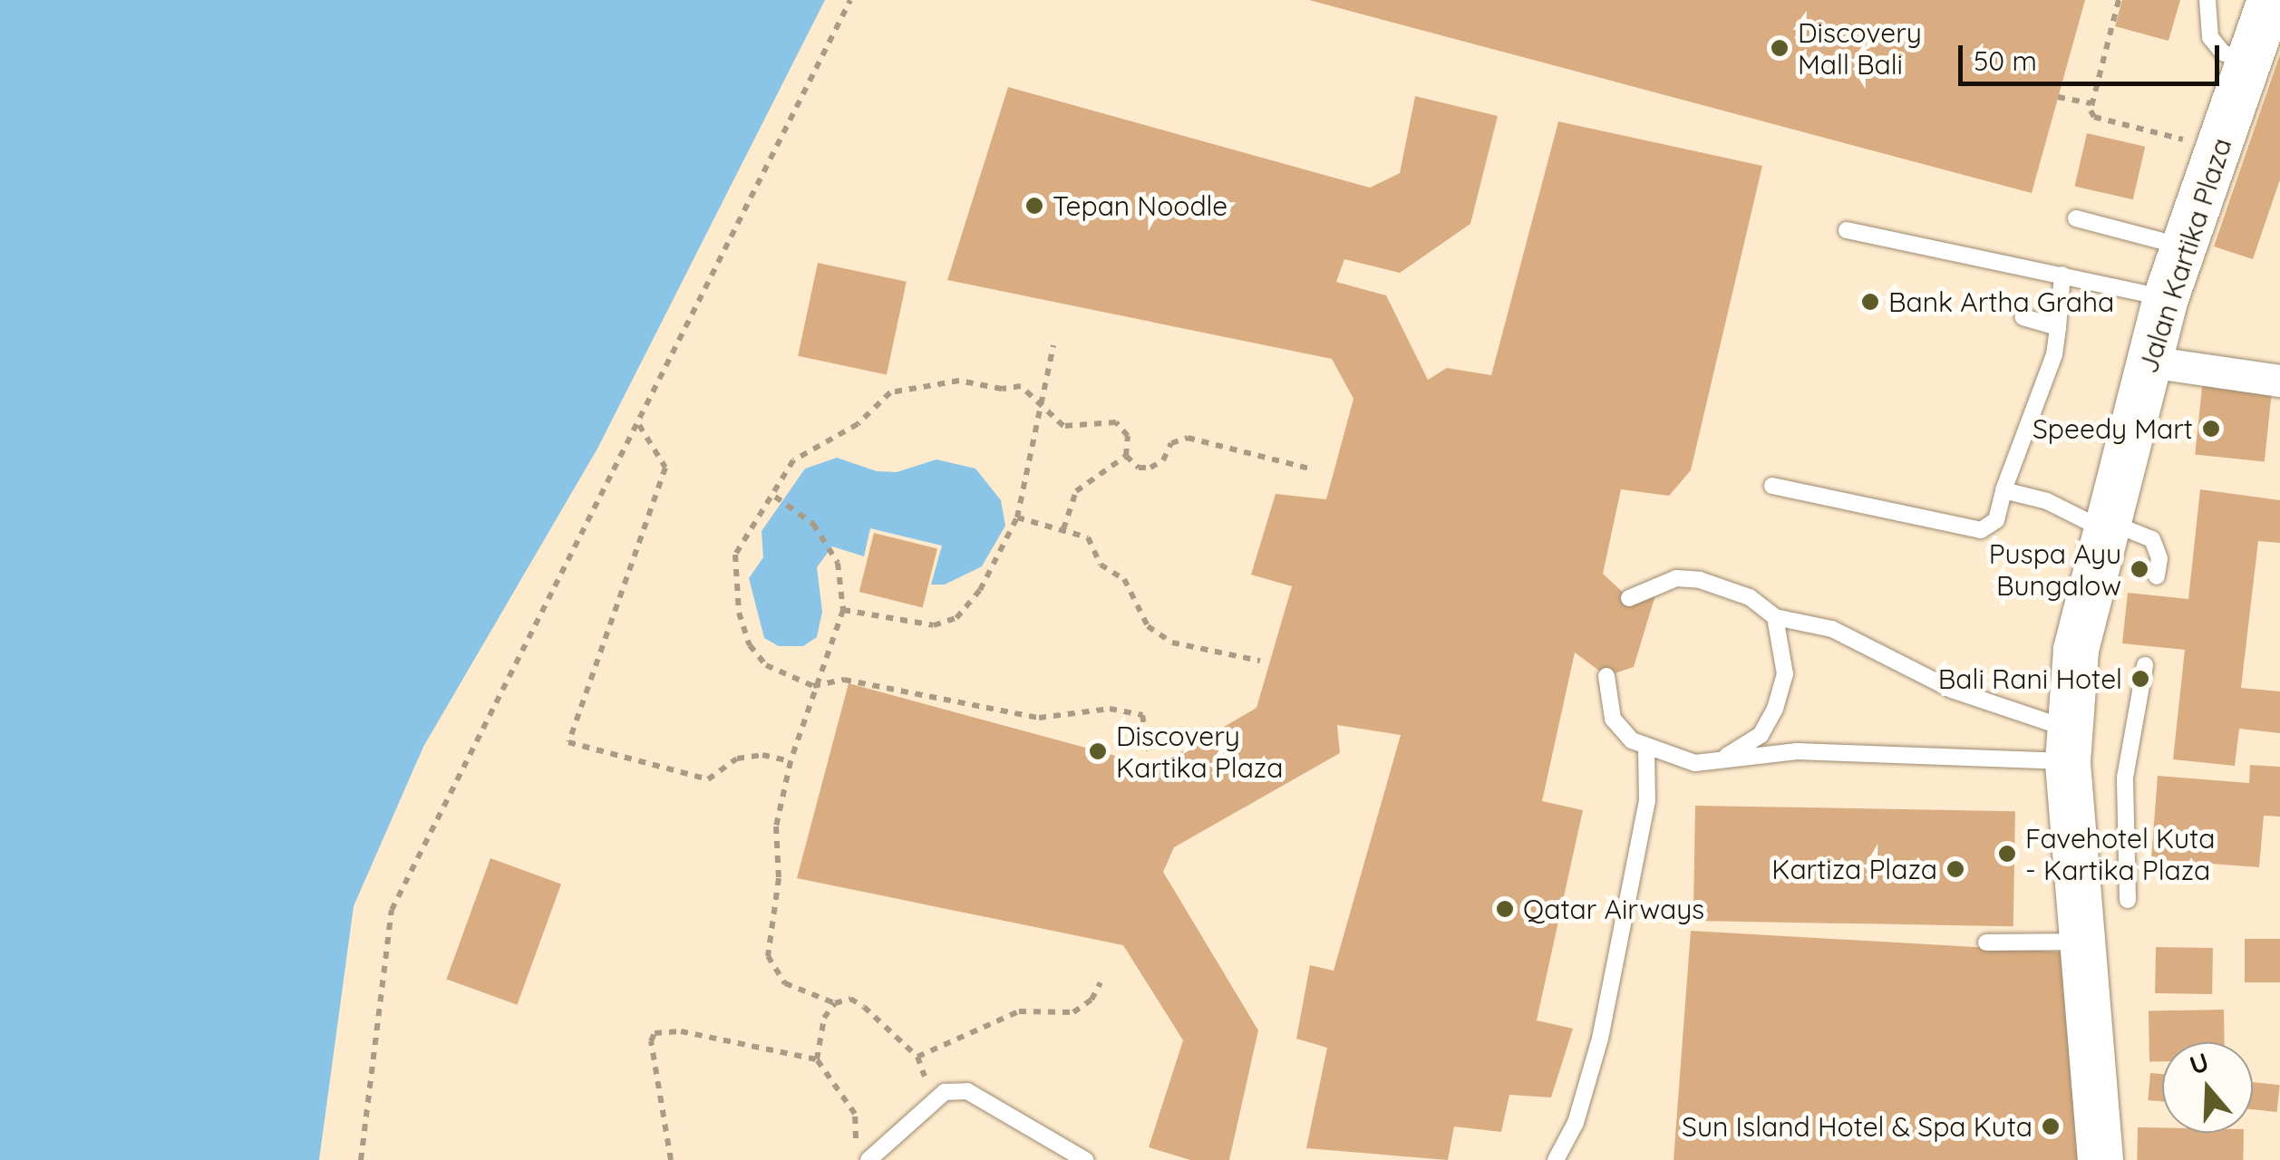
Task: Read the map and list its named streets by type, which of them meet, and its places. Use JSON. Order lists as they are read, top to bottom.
{
  "streets": {
    "main road": ["Jalan Kartika Plaza"]
  },
  "places": [
    "Discovery Mall Bali",
    "Tepan Noodle",
    "Bank Artha Graha",
    "Speedy Mart",
    "Puspa Ayu Bungalow",
    "Bali Rani Hotel",
    "Discovery Kartika Plaza",
    "Favehotel Kuta - Kartika Plaza",
    "Kartiza Plaza",
    "Qatar Airways",
    "Sun Island Hotel & Spa Kuta"
  ],
  "scale_bar": "50 m",
  "north": "top"
}
